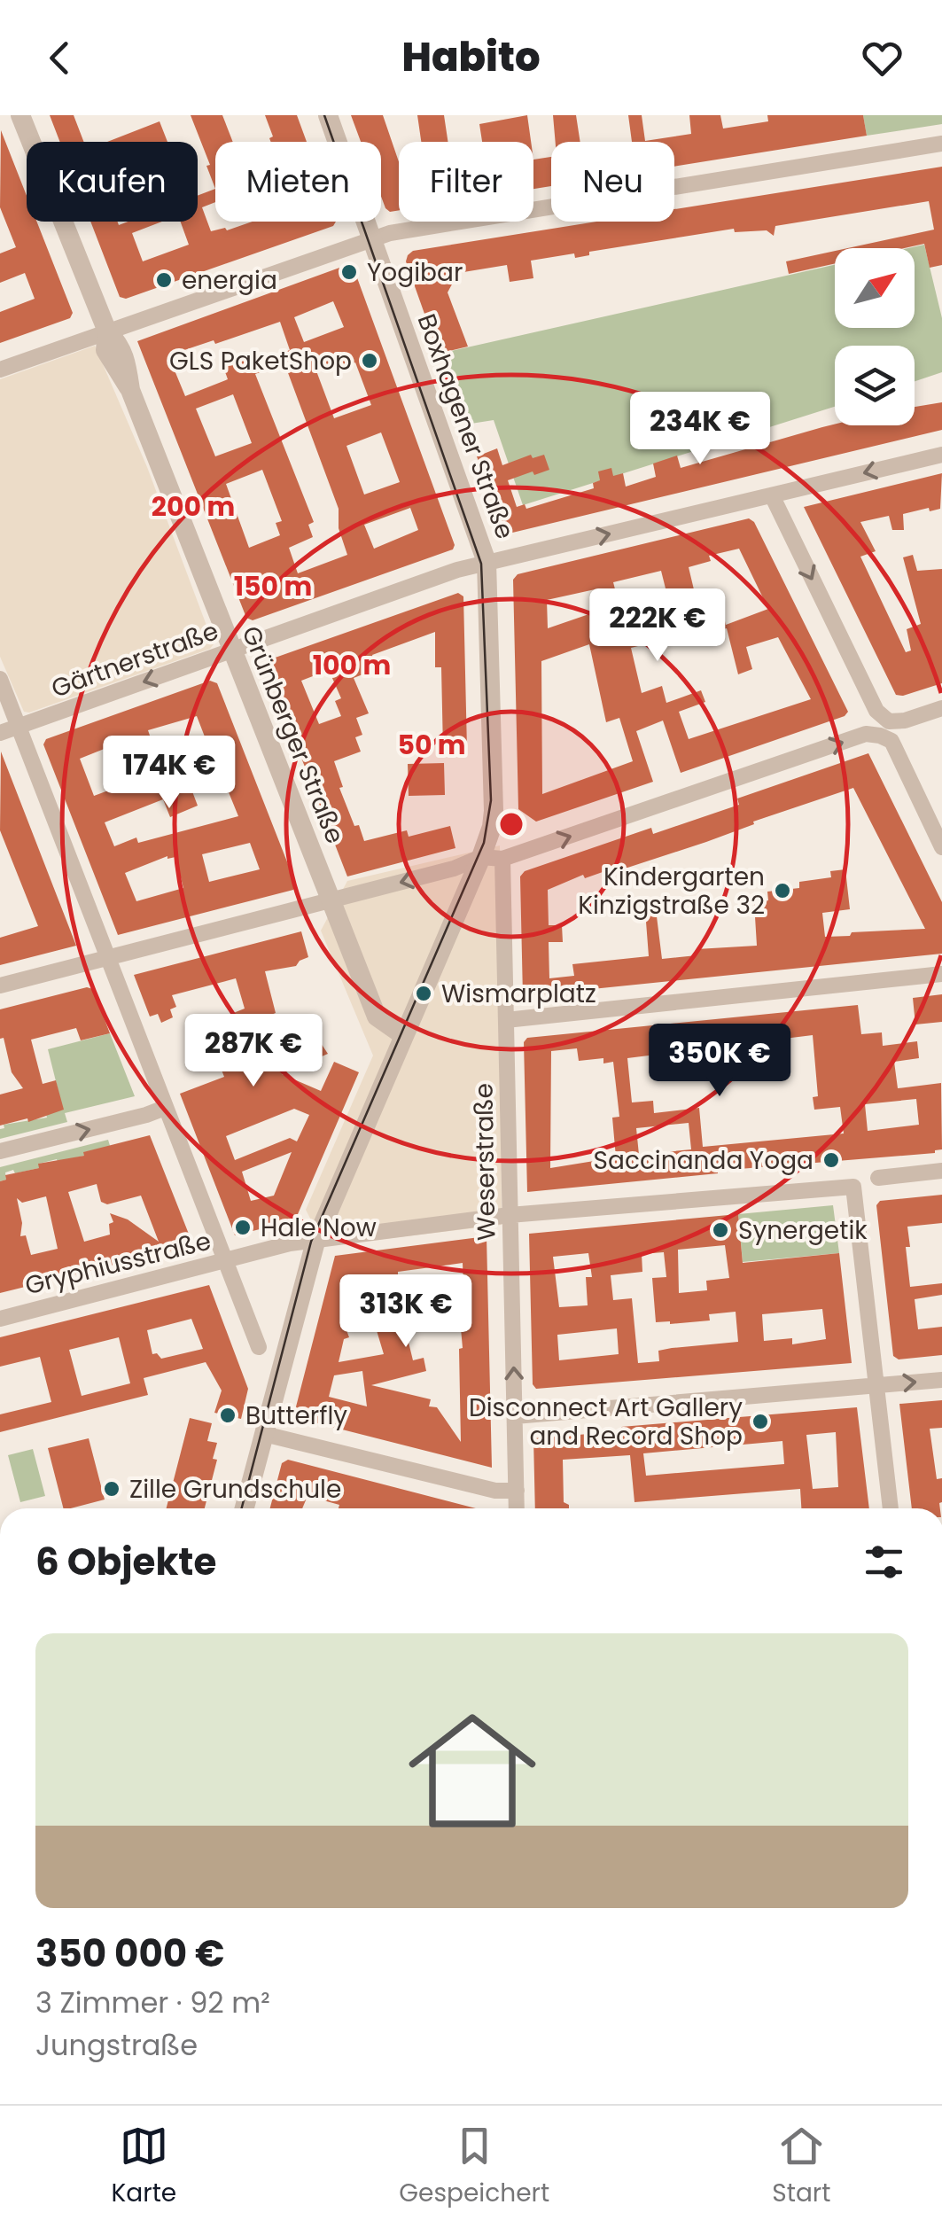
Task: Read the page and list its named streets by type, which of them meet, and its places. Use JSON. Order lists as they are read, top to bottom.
{
  "streets": {
    "street": [
      "Boxhagener Straße",
      "Gärtnerstraße",
      "Grünberger Straße",
      "Weserstraße",
      "Gryphiusstraße"
    ]
  },
  "crossings": [
    ["Boxhagener Straße", "Gärtnerstraße"],
    ["Boxhagener Straße", "Weserstraße"],
    ["Boxhagener Straße", "Gryphiusstraße"],
    ["Gärtnerstraße", "Grünberger Straße"],
    ["Weserstraße", "Gryphiusstraße"]
  ],
  "places": [
    "Yogibar",
    "energia",
    "GLS PaketShop",
    "Kindergarten Kinzigstraße 32",
    "Wismarplatz",
    "Saccinanda Yoga",
    "Hale Now",
    "Synergetik",
    "Butterfly",
    "Disconnect Art Gallery and Record Shop",
    "Zille Grundschule"
  ],
  "north": "top right",
  "page": {
    "header": "Habito",
    "chip": [
      "Kaufen",
      "Mieten",
      "Filter",
      "Neu"
    ],
    "price": [
      "234K €",
      "222K €",
      "174K €",
      "287K €",
      "350K €",
      "313K €"
    ],
    "heading": "6 Objekte",
    "list": [
      {
        "name": "350 000 €",
        "note": "3 Zimmer · 92 m² · Jungstraße"
      }
    ],
    "tabs": ["Karte", "Gespeichert", "Start"]
  },
  "rings": [
    "200 m",
    "150 m",
    "100 m",
    "50 m"
  ]
}
